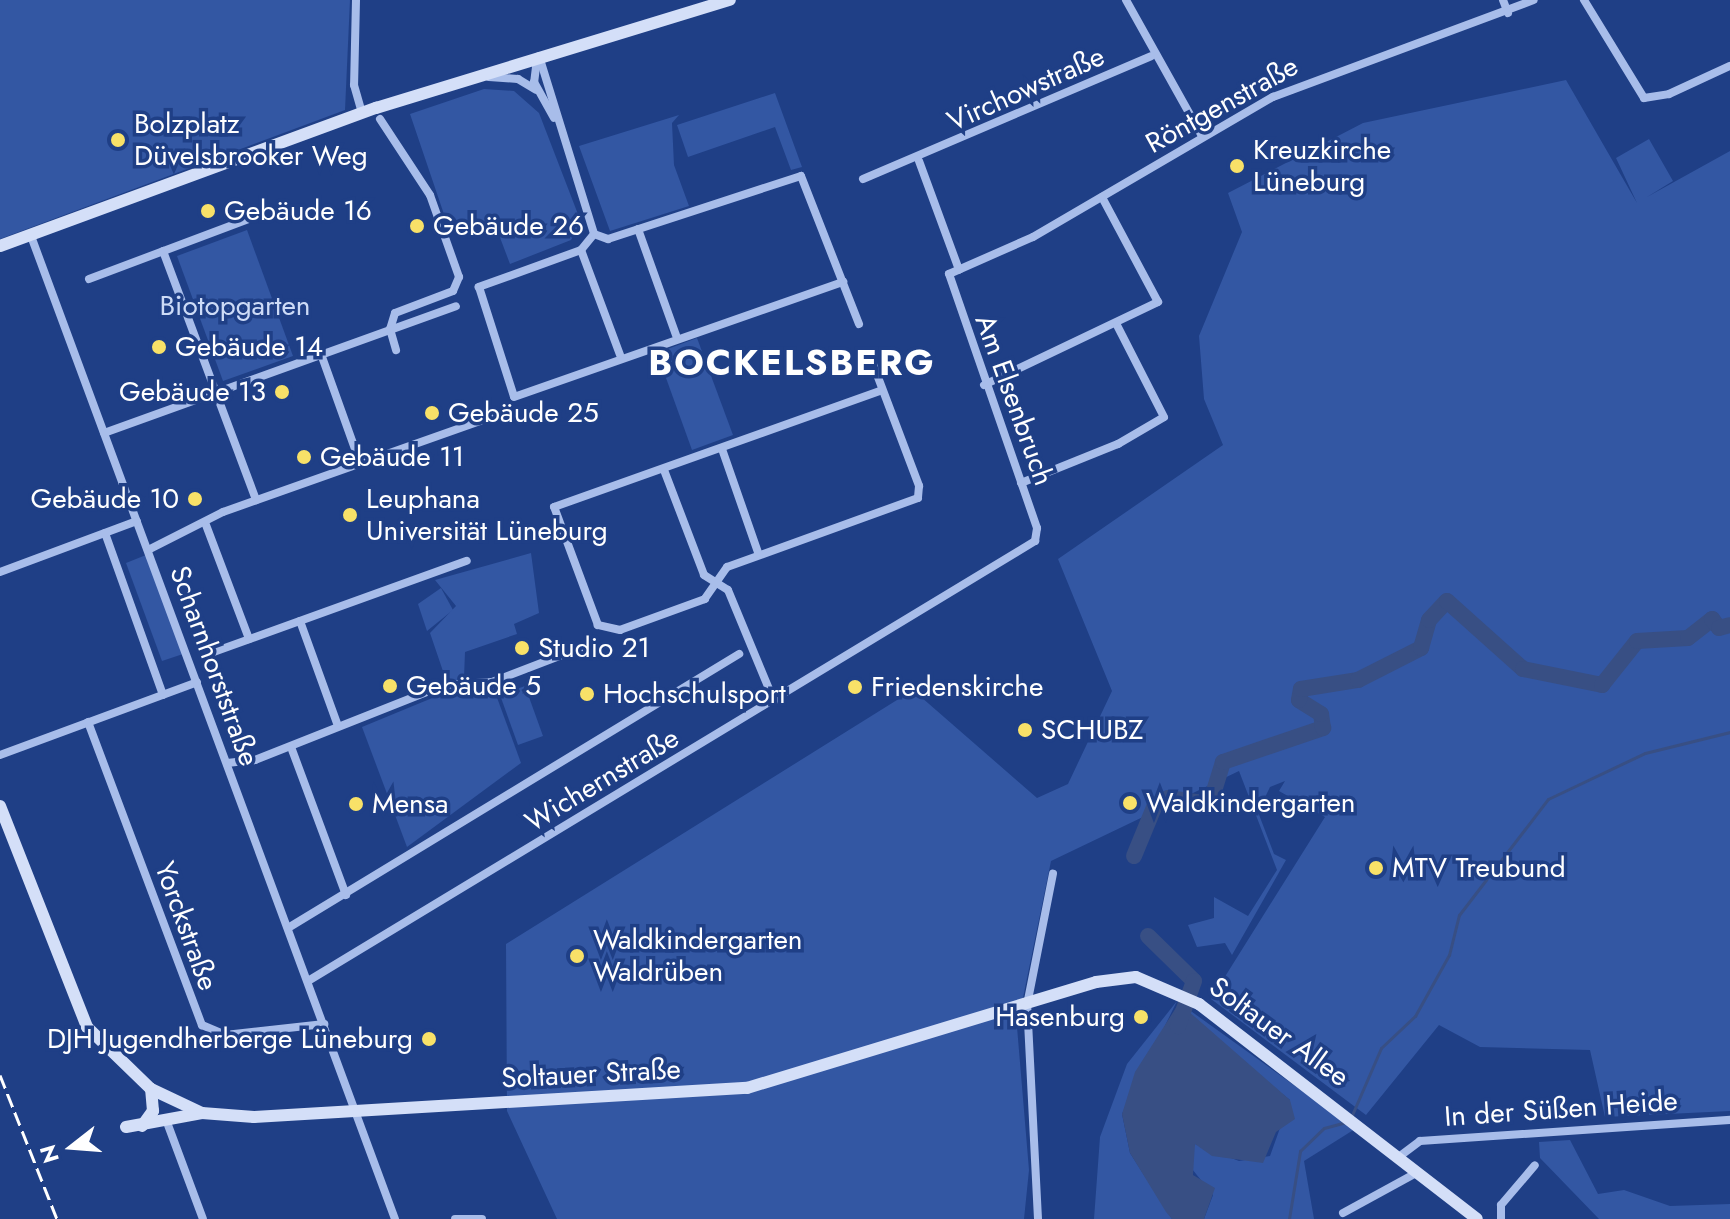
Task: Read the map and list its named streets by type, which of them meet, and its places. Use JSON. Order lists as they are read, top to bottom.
{
  "streets": {
    "street": [
      "Virchowstraße",
      "Röntgenstraße",
      "Am Elsenbruch",
      "Scharnhorststraße",
      "Wichernstraße",
      "Yorckstraße",
      "Soltauer Allee",
      "Soltauer Straße",
      "In der Süßen Heide"
    ]
  },
  "crossings": [
    ["Röntgenstraße", "Am Elsenbruch"],
    ["Am Elsenbruch", "Wichernstraße"],
    ["Scharnhorststraße", "Wichernstraße"],
    ["Scharnhorststraße", "Yorckstraße"],
    ["Scharnhorststraße", "Soltauer Straße"],
    ["Soltauer Allee", "Soltauer Straße"],
    ["Soltauer Allee", "In der Süßen Heide"]
  ],
  "districts": ["BOCKELSBERG"],
  "parks": ["Biotopgarten"],
  "places": [
    "Bolzplatz Düvelsbrooker Weg",
    "Kreuzkirche Lüneburg",
    "Gebäude 16",
    "Gebäude 26",
    "Gebäude 14",
    "Gebäude 13",
    "Gebäude 25",
    "Gebäude 11",
    "Gebäude 10",
    "Leuphana Universität Lüneburg",
    "Studio 21",
    "Gebäude 5",
    "Friedenskirche",
    "Hochschulsport",
    "SCHUBZ",
    "Waldkindergarten",
    "Mensa",
    "MTV Treubund",
    "Waldkindergarten Waldrüben",
    "Hasenburg",
    "DJH Jugendherberge Lüneburg"
  ],
  "north": "left"
}
